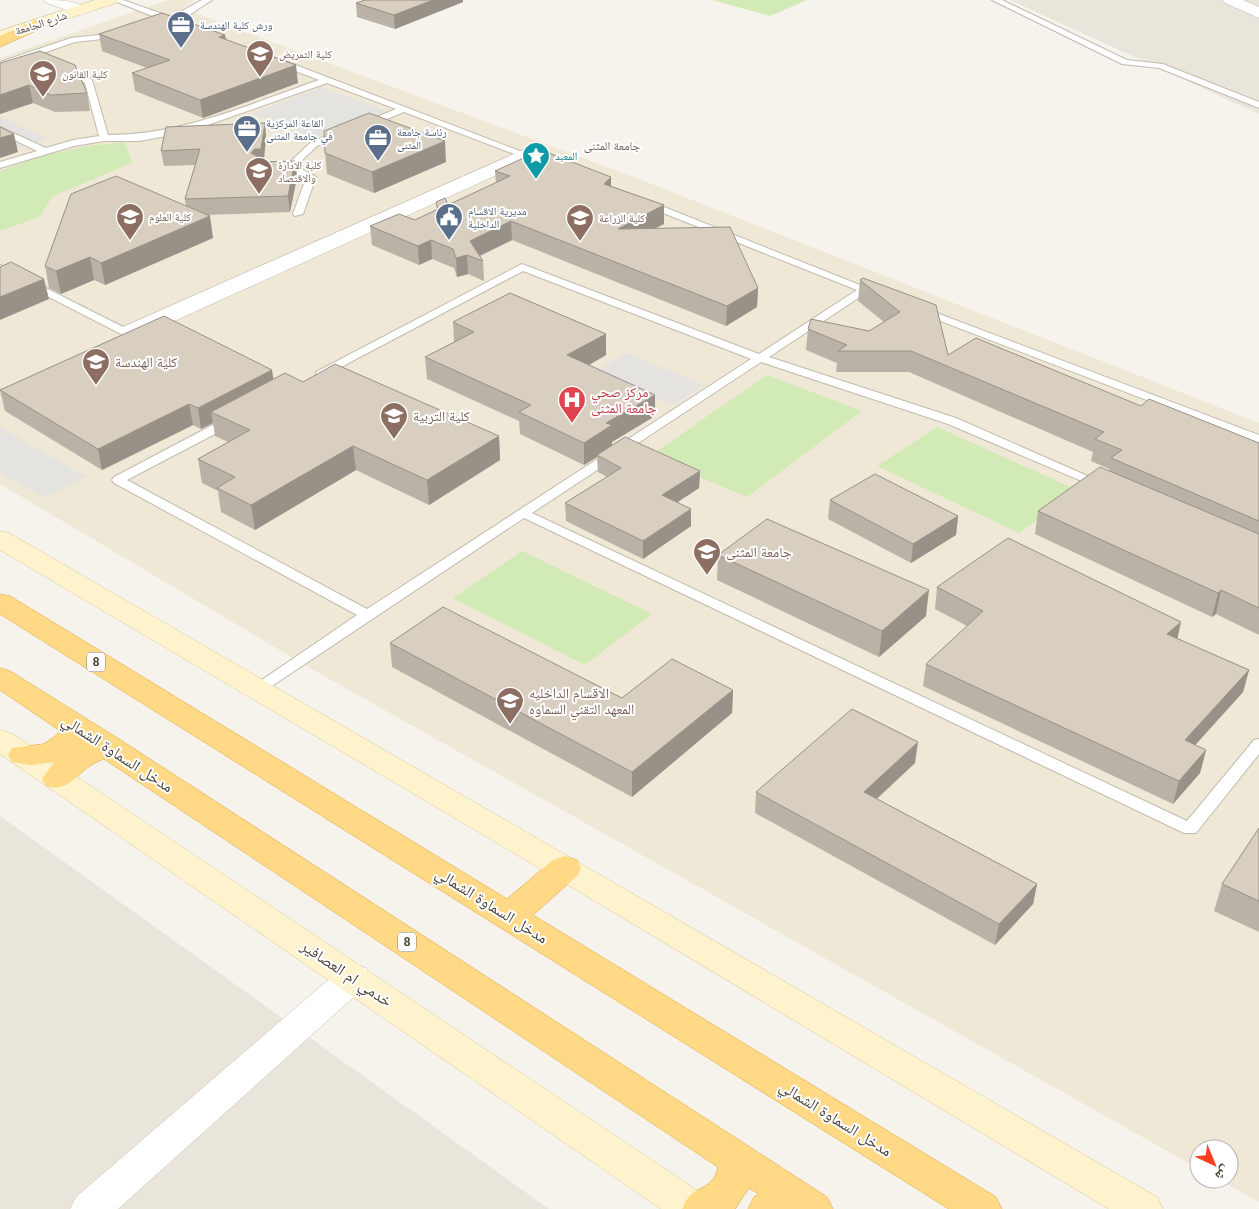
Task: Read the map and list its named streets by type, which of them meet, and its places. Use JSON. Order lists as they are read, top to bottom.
{
  "streets": {
    "highway": ["8", "مدخل السماوة الشمالي"],
    "main road": ["شارع الجامعة", "خدمي ام العصافير"]
  },
  "districts": ["جامعة المثنى"],
  "places": {
    "office": ["ورش كلية الهندسة", "القاعة المركزية في جامعة المثنى", "رئاسة جامعة المثنى"],
    "school or university": [
      "كلية التمريض",
      "كلية القانون",
      "كلية الادارة والاقتصاد",
      "كلية العلوم",
      "كلية الزراعة",
      "كلية الهندسة",
      "كلية التربية",
      "جامعة المثنى",
      "الاقسام الداخليه المعهد التقني السماوه"
    ],
    "place": ["المعبد"],
    "public building": ["مديرية الاقسام الداخلية"],
    "hospital": ["مركز صحي جامعة المثنى"]
  },
  "north": "bottom right"
}
